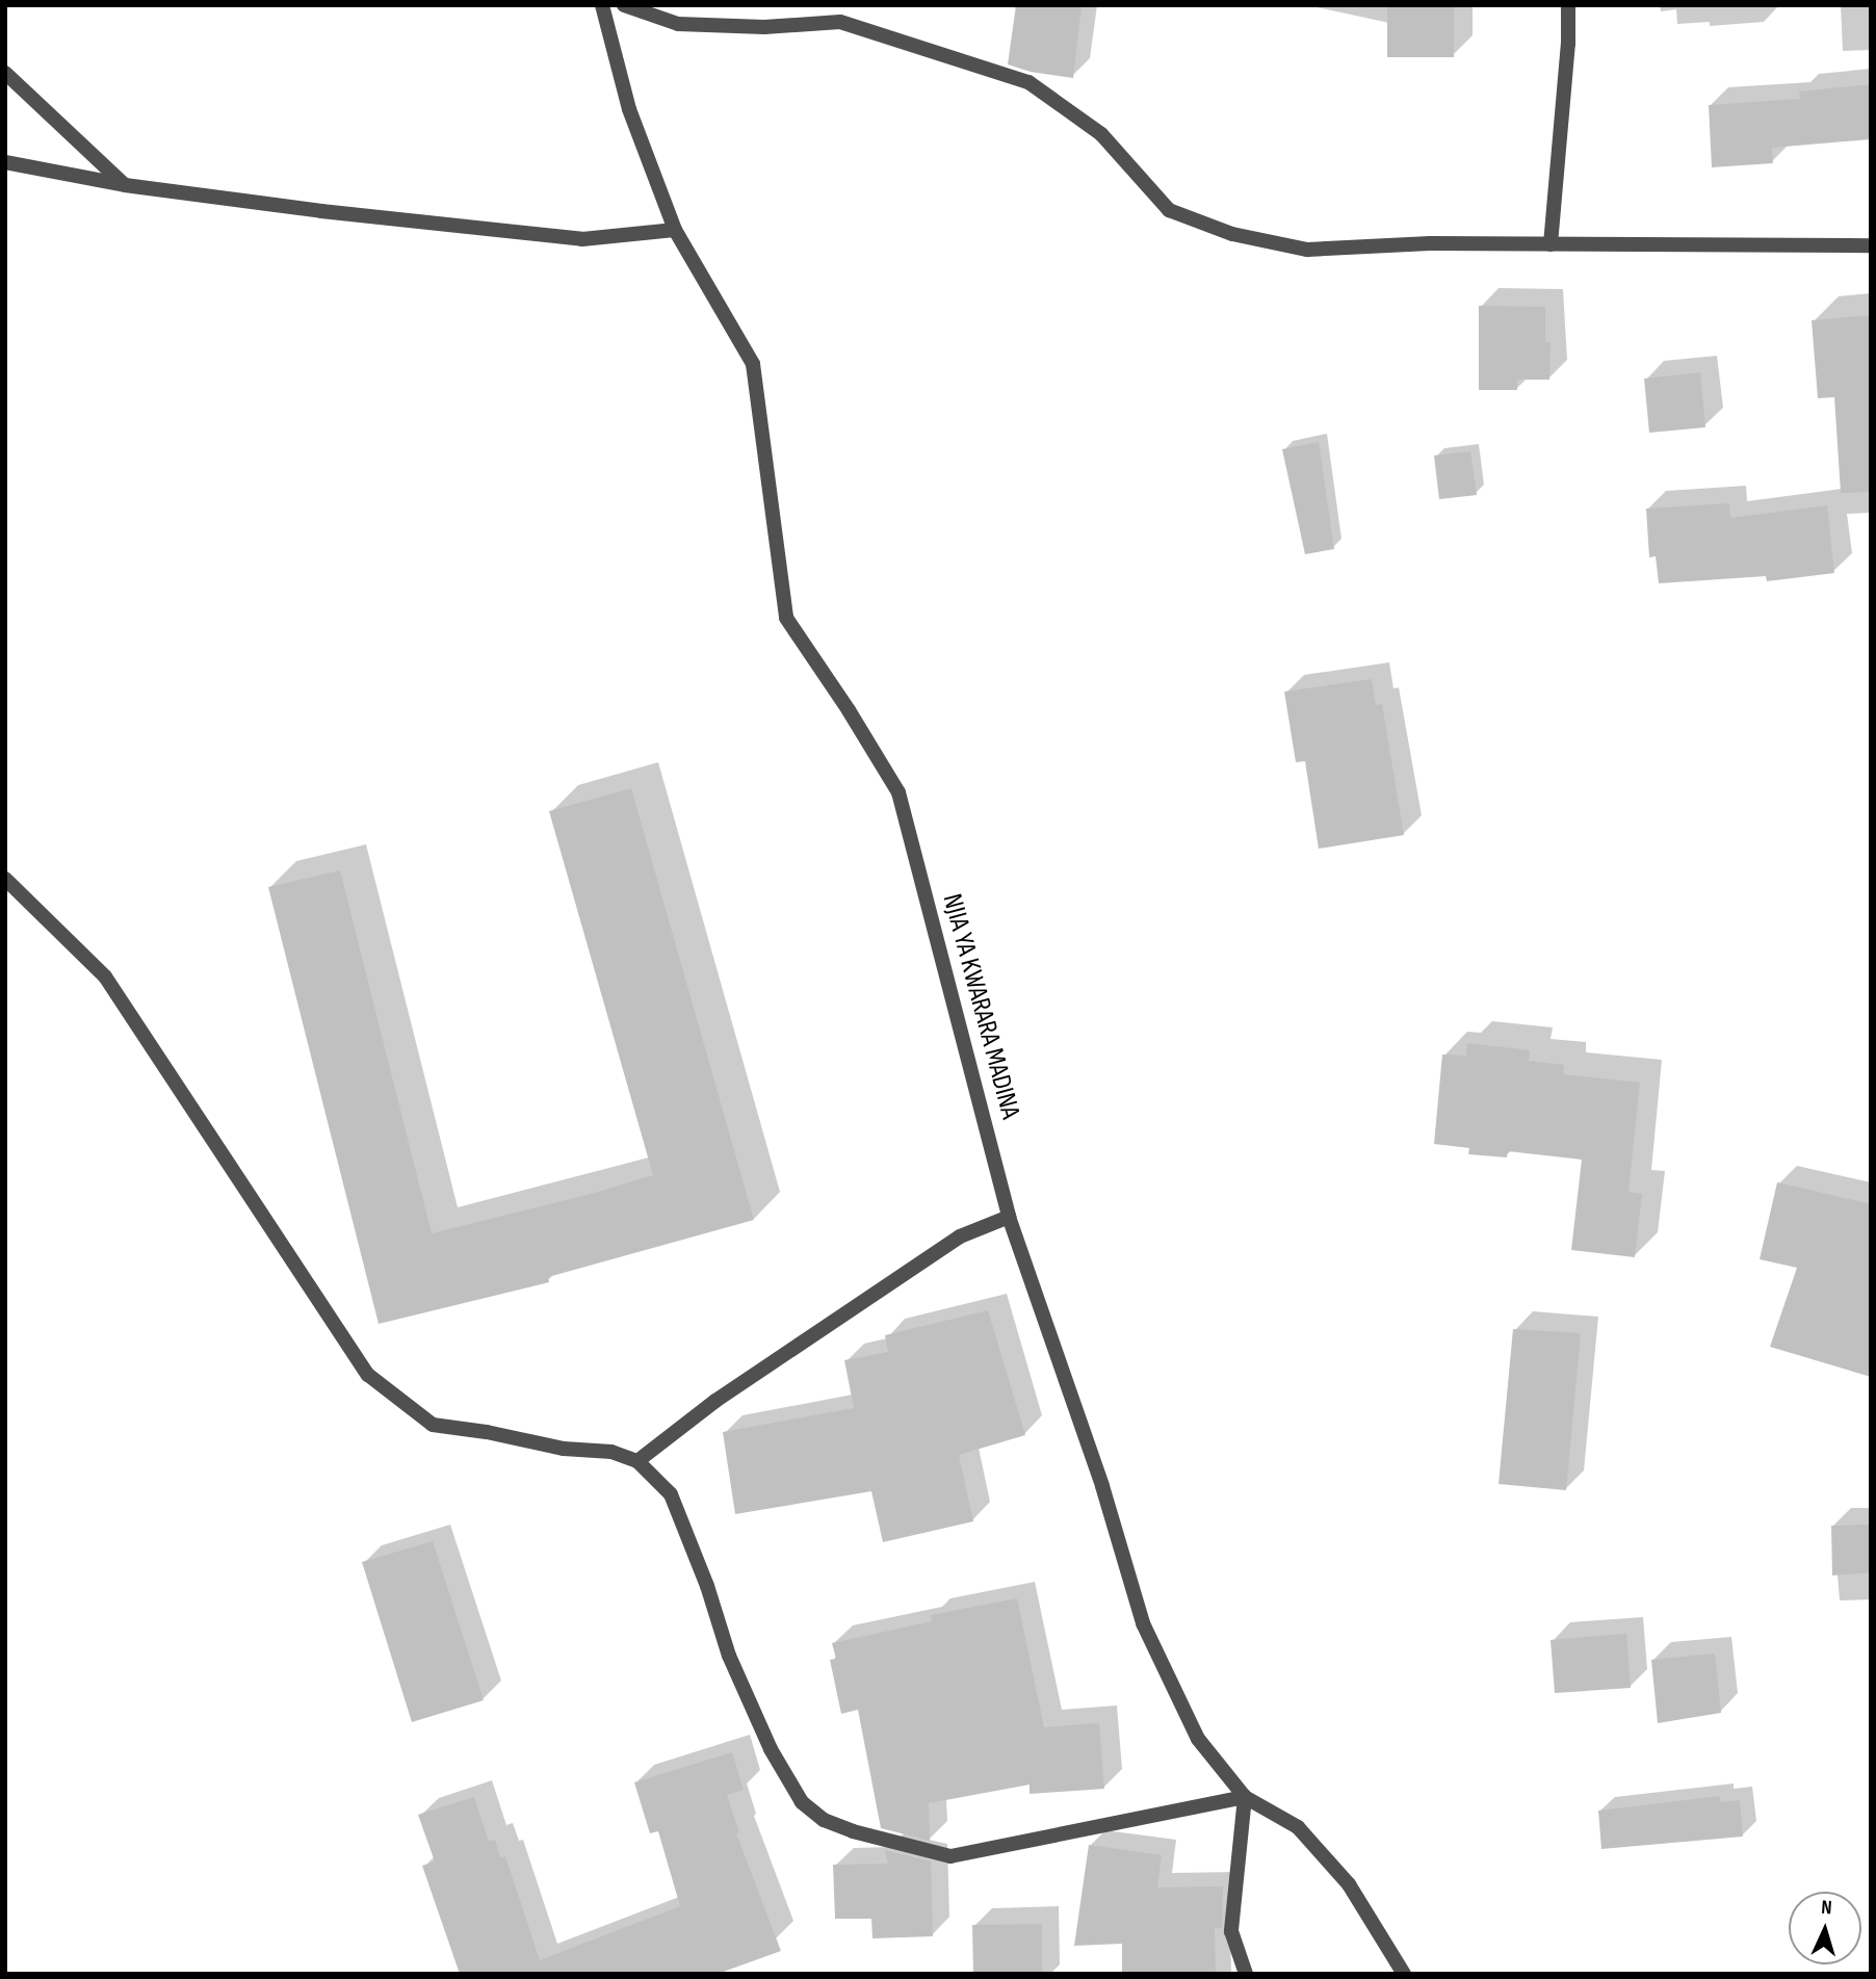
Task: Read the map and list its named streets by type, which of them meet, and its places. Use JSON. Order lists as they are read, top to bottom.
{
  "streets": {
    "street": ["NJIA YA KWARARA MADINA"]
  },
  "north": "top"
}
